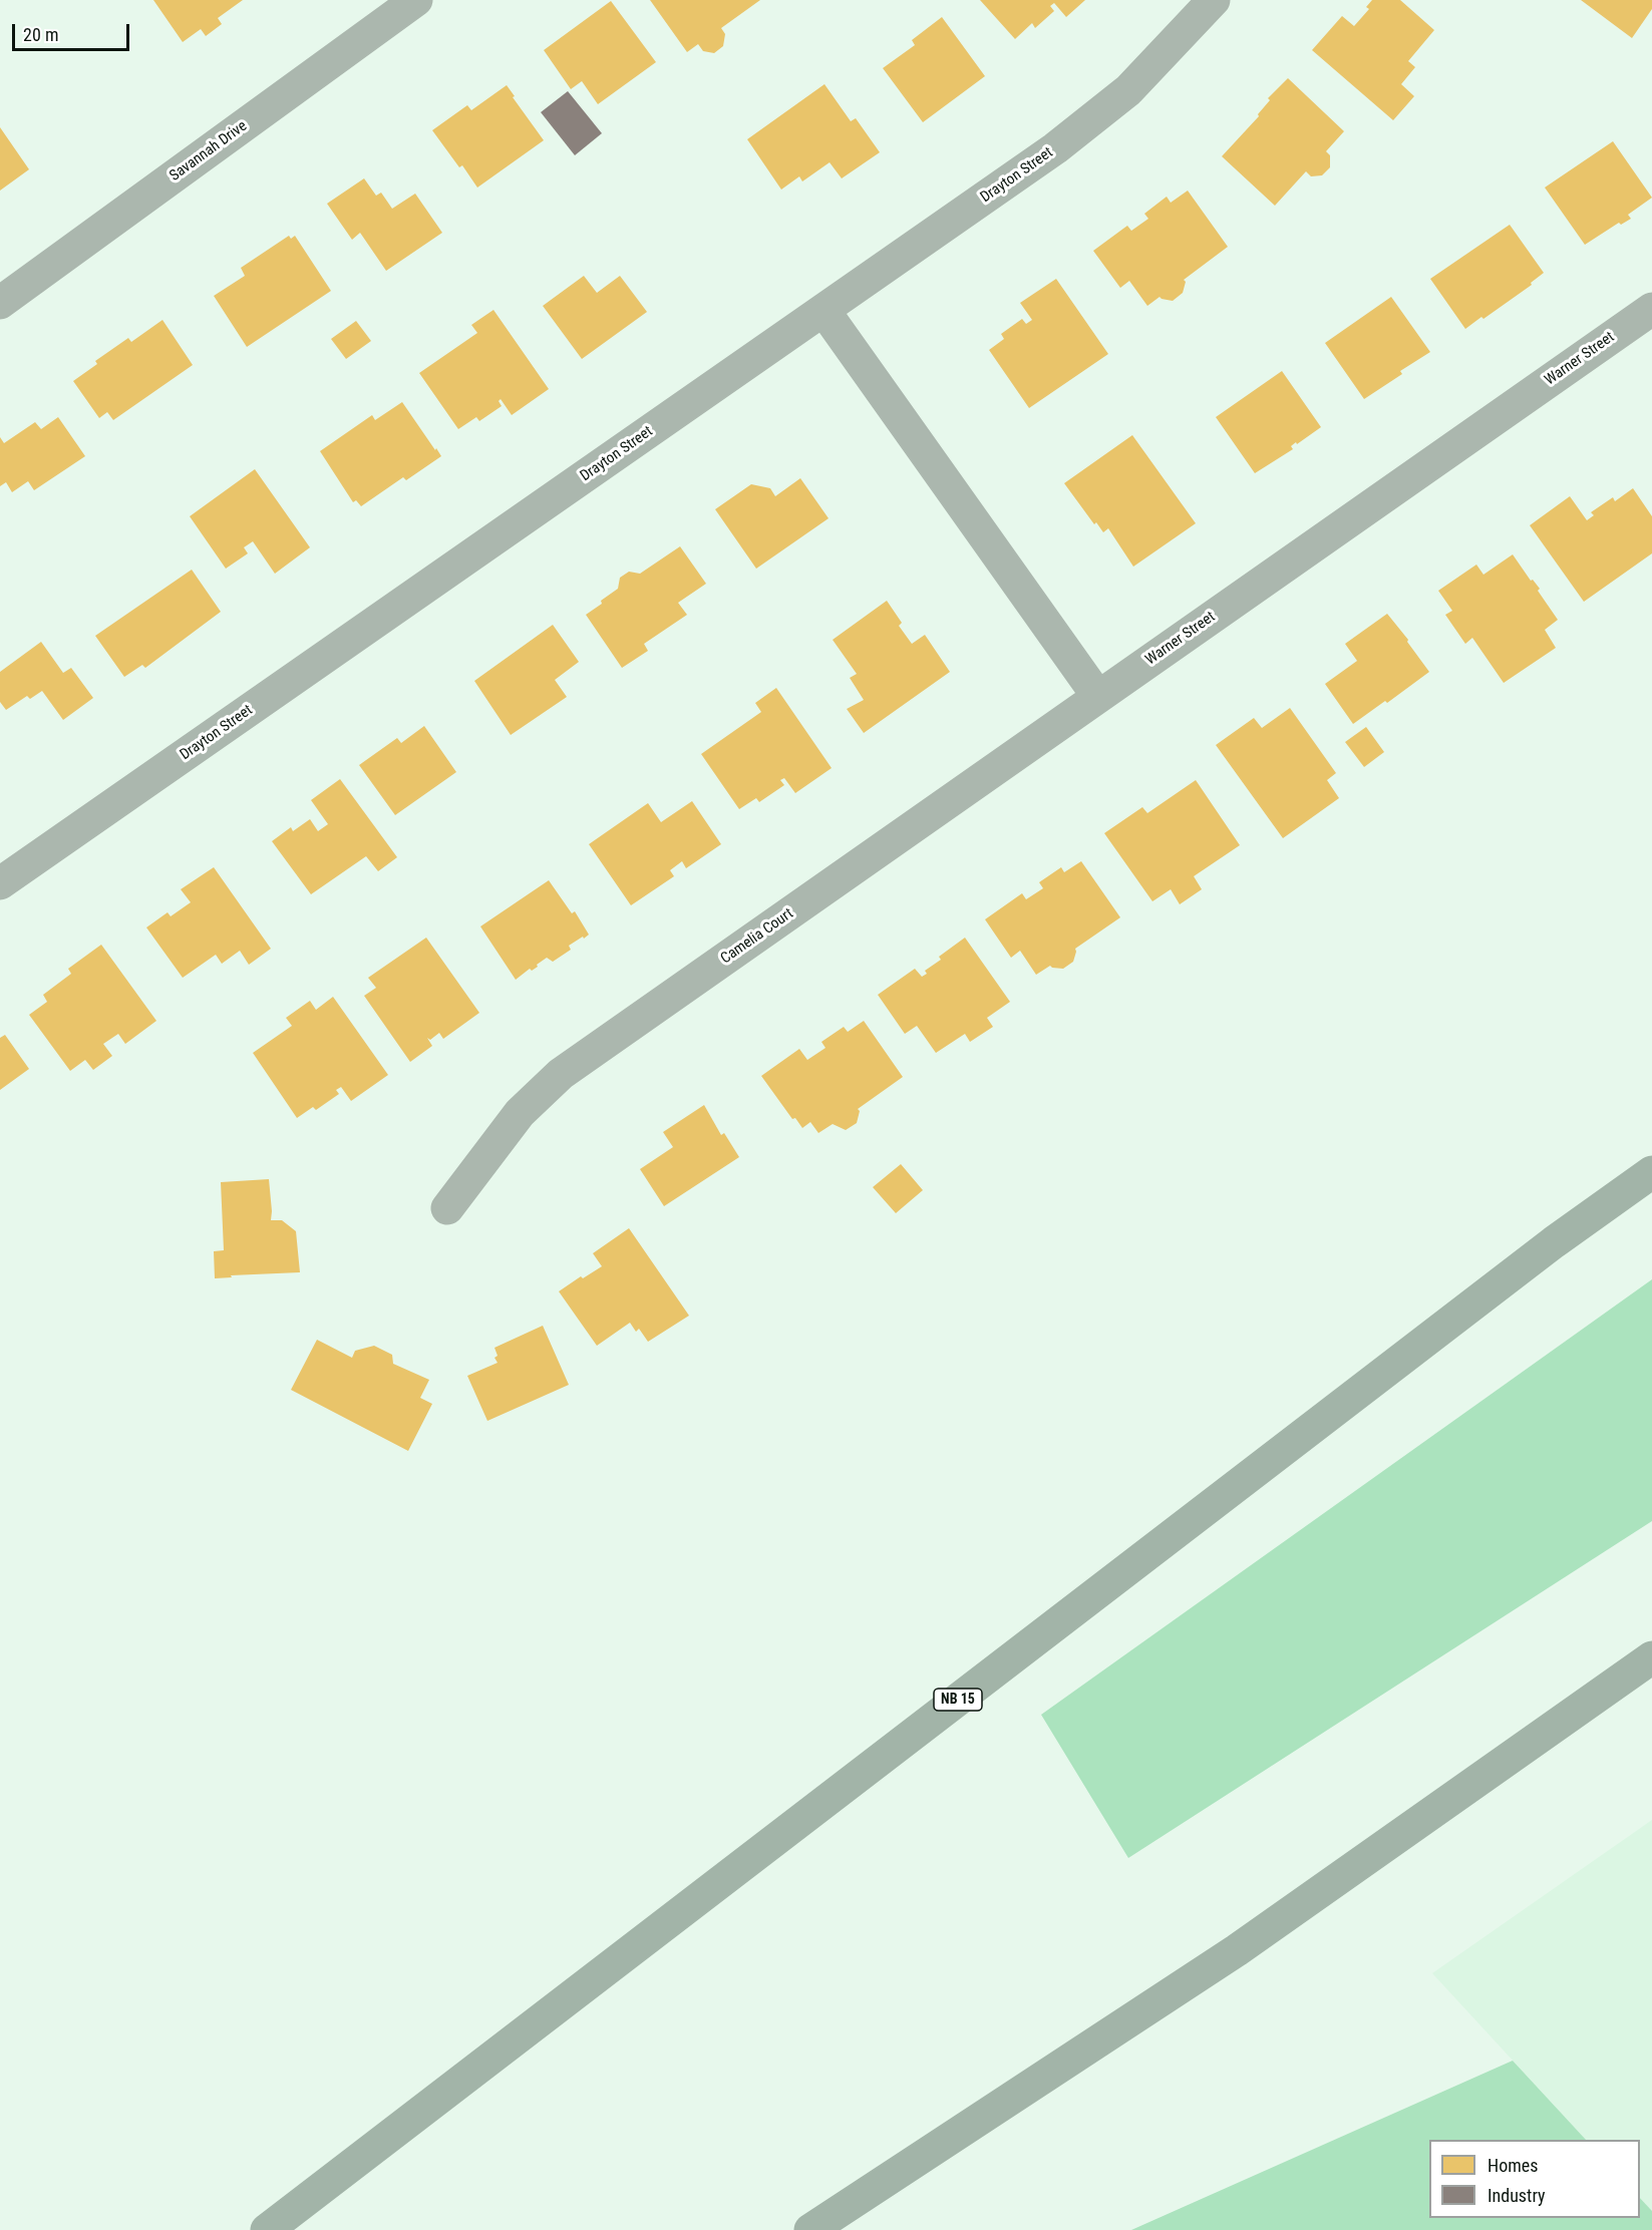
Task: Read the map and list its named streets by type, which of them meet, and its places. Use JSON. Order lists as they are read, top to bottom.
{
  "streets": {
    "highway": ["NB 15"],
    "street": [
      "Savannah Drive",
      "Drayton Street",
      "Warner Street",
      "Camelia Court"
    ]
  },
  "crossings": [
    ["Warner Street", "Camelia Court"]
  ],
  "legend": ["Homes", "Industry"],
  "scale_bar": "20 m"
}
